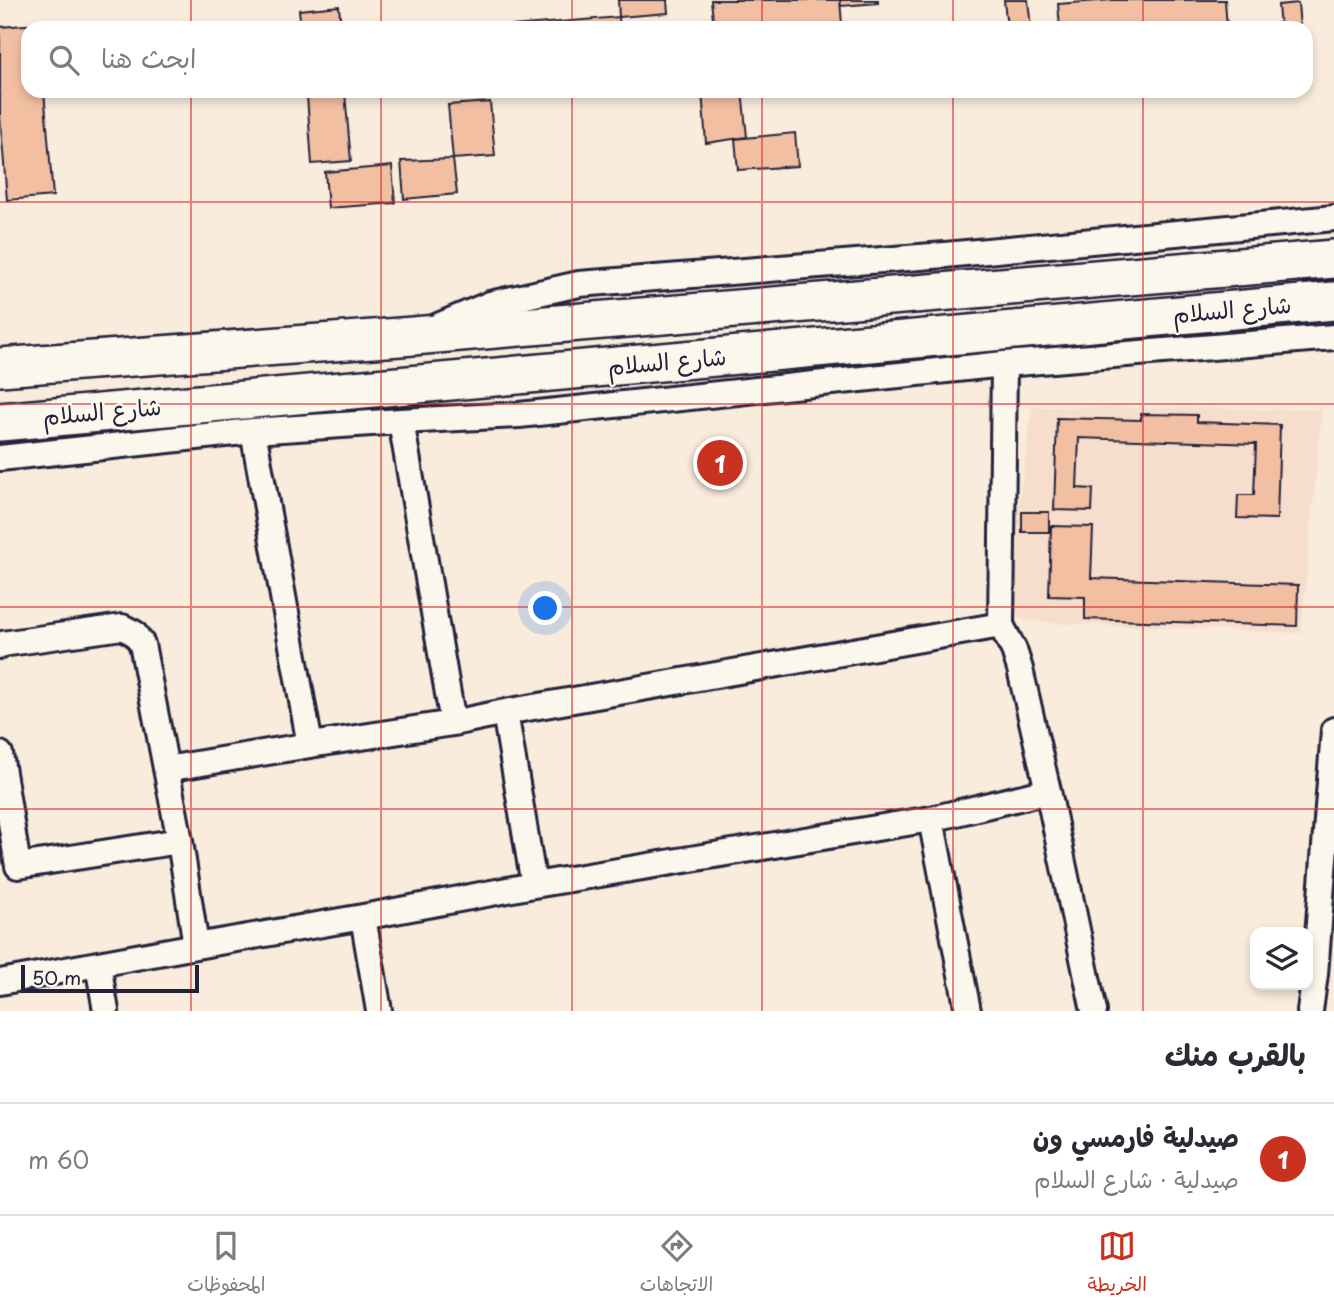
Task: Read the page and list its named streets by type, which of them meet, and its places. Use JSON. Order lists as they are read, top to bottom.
{
  "streets": {
    "highway": ["شارع السلام"]
  },
  "scale_bar": "50 m",
  "page": {
    "search": "ابحث هنا",
    "pins": "1",
    "scale": "50 m",
    "heading": "بالقرب منك",
    "list": [
      {
        "mark": "1",
        "name": "صيدلية فارمسي ون",
        "note": "صيدلية · شارع السلام",
        "value": "60 m"
      }
    ],
    "nav": ["الخريطة", "الاتجاهات", "المحفوظات"]
  }
}
